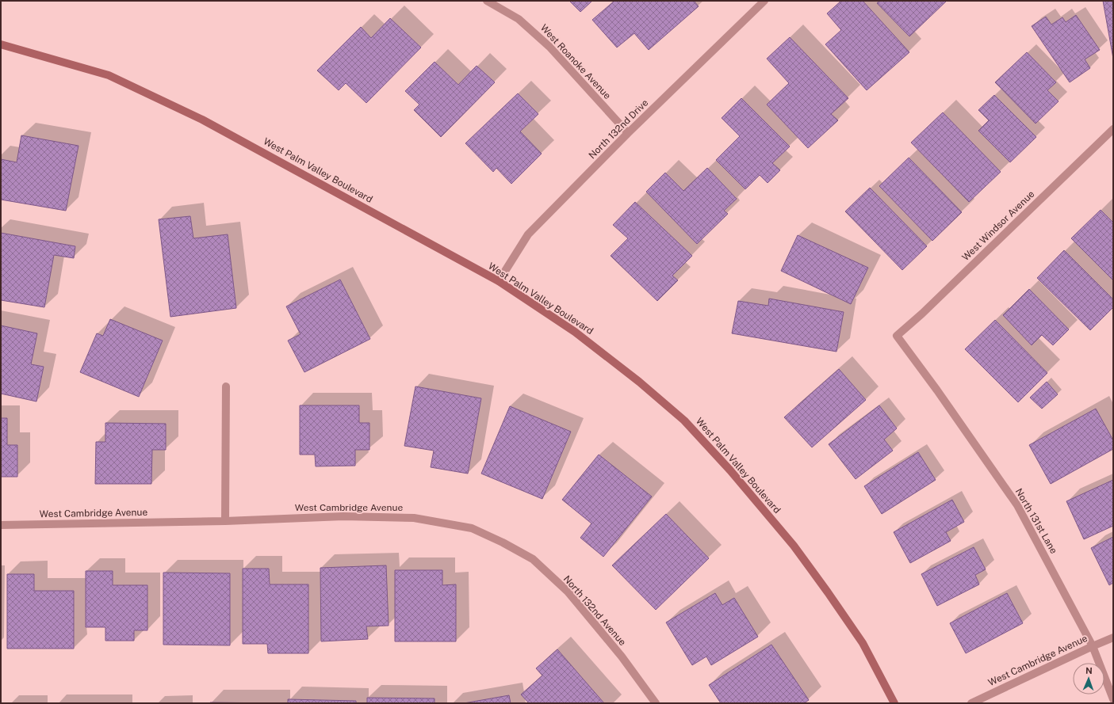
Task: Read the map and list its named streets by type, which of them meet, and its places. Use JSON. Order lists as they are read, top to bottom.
{
  "streets": {
    "street": [
      "West Roanoke Avenue",
      "North 132nd Drive",
      "West Palm Valley Boulevard",
      "West Windsor Avenue",
      "West Cambridge Avenue",
      "North 131st Lane",
      "North 132nd Avenue"
    ]
  },
  "crossings": [
    ["West Roanoke Avenue", "North 132nd Drive"],
    ["North 132nd Drive", "West Palm Valley Boulevard"],
    ["West Windsor Avenue", "North 131st Lane"],
    ["West Cambridge Avenue", "North 131st Lane"],
    ["West Cambridge Avenue", "North 132nd Avenue"]
  ],
  "north": "top"
}
